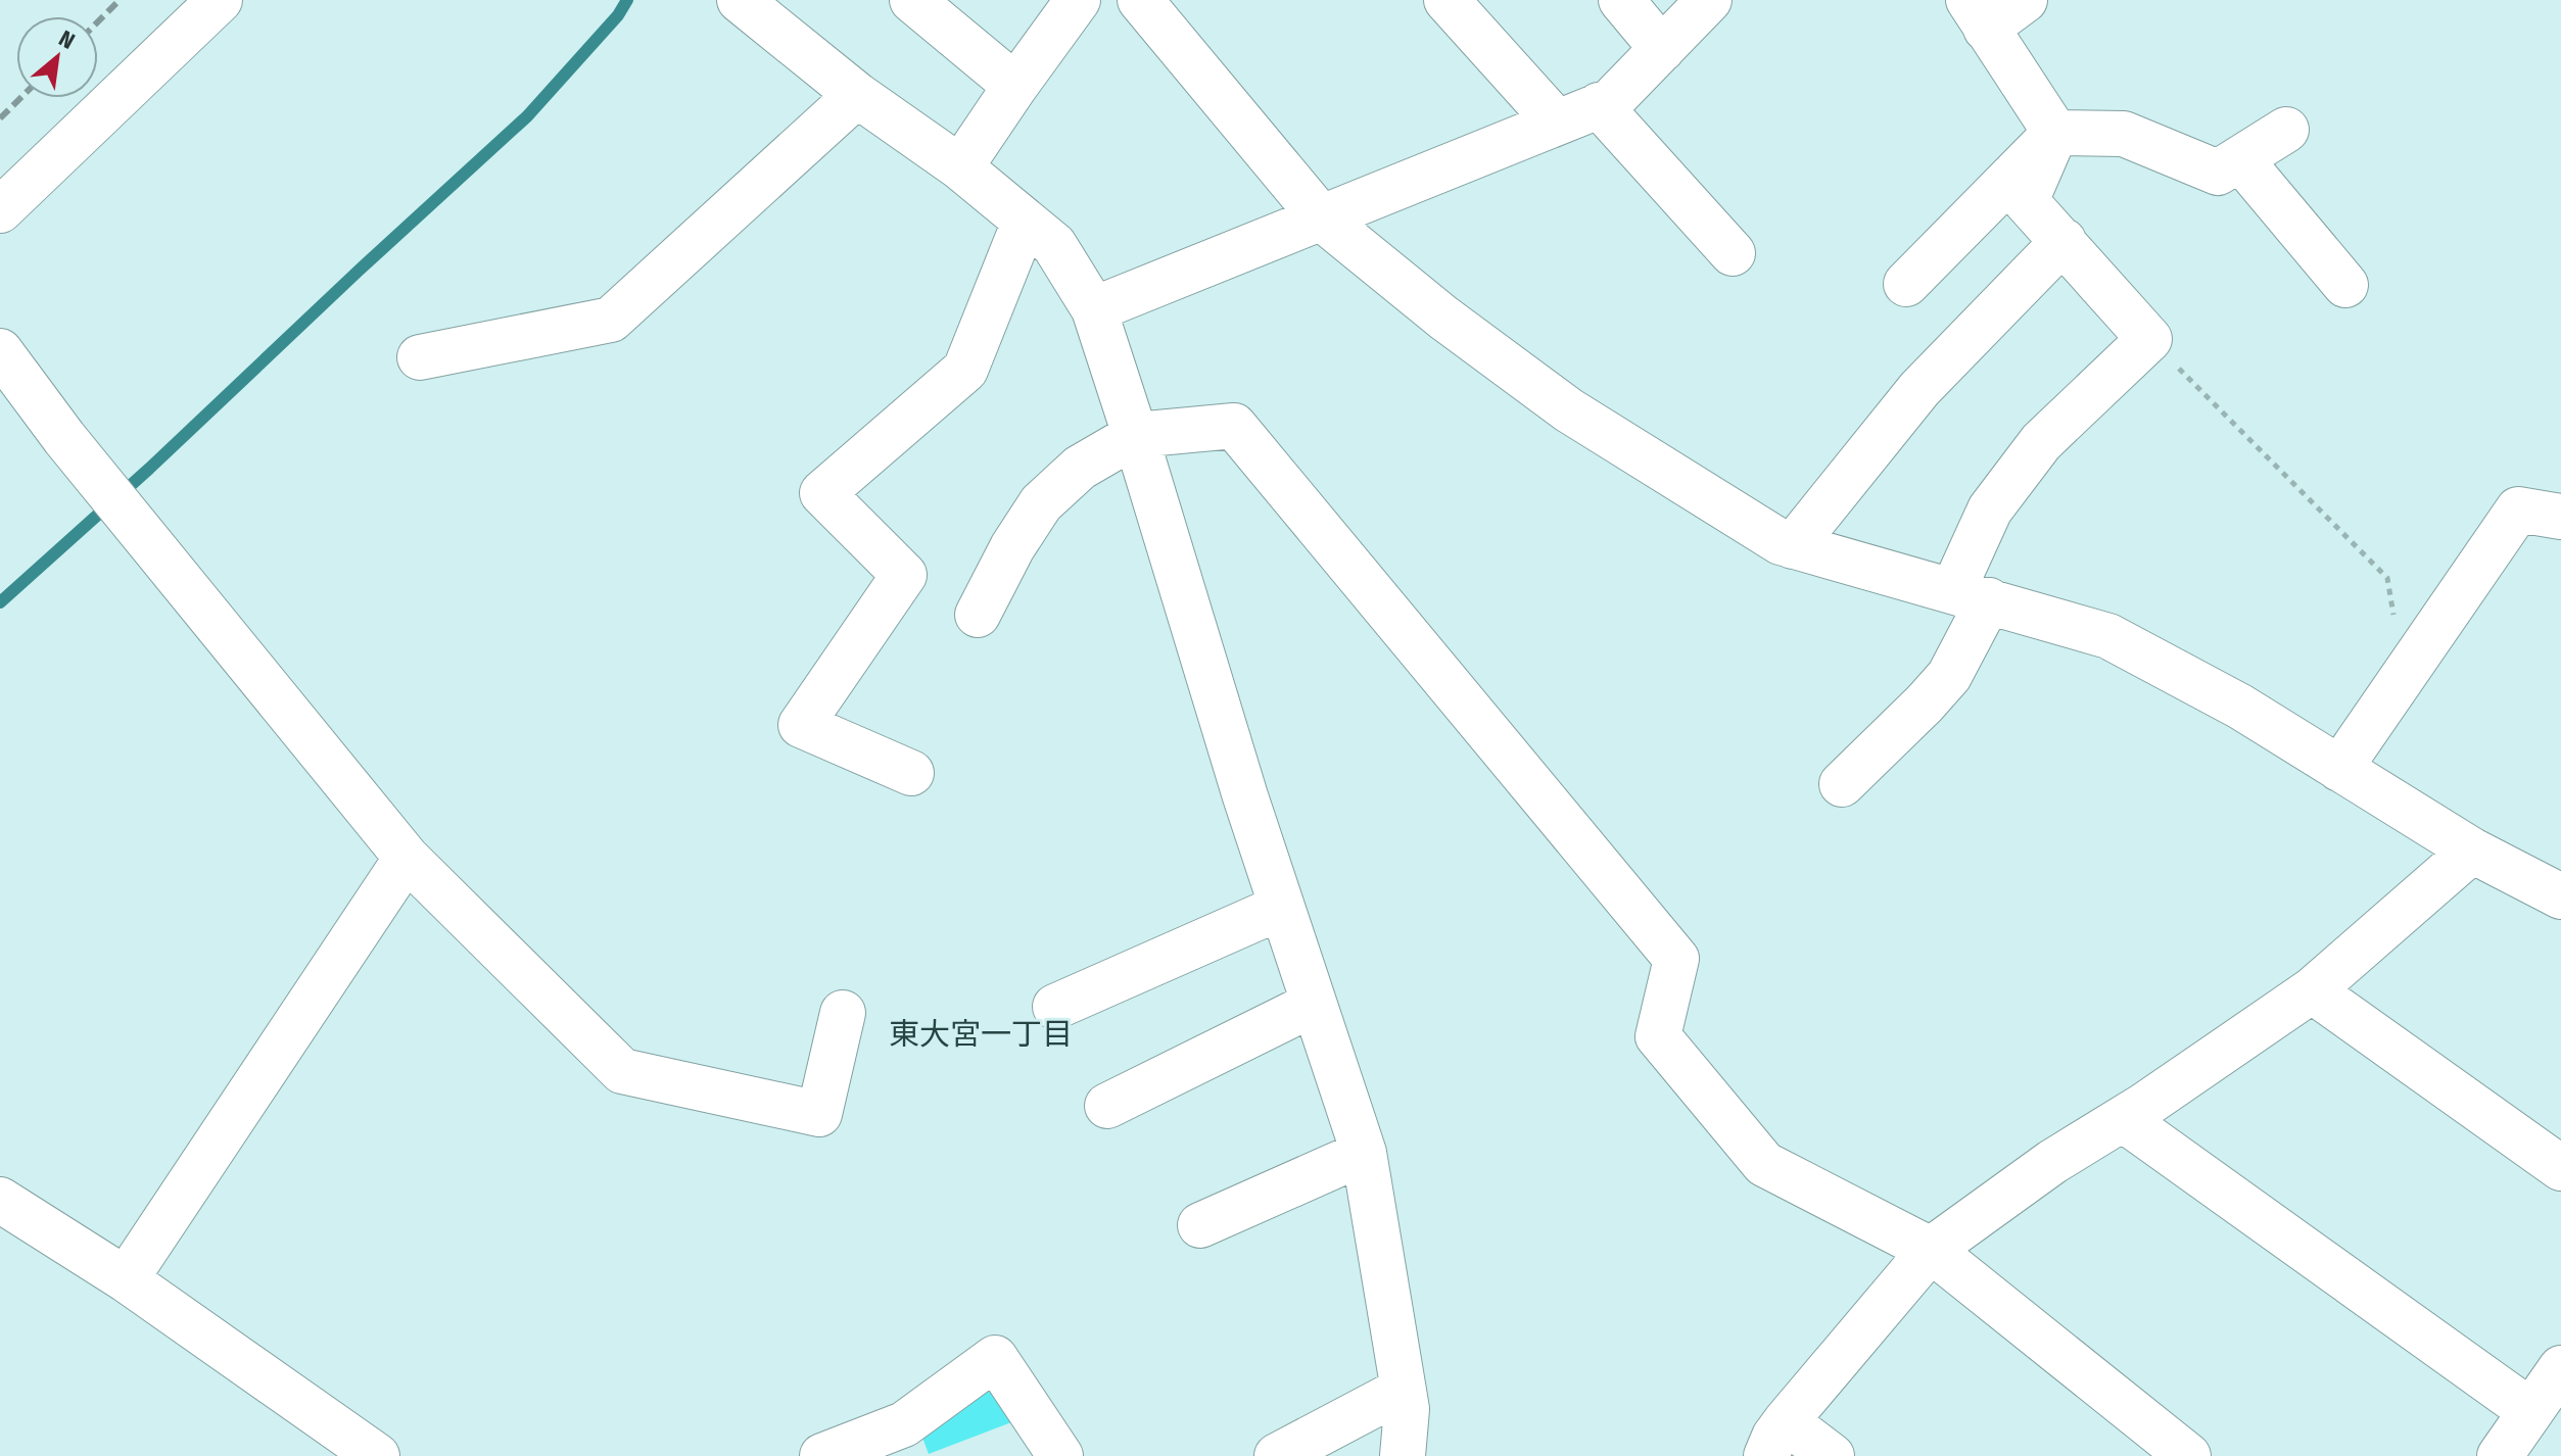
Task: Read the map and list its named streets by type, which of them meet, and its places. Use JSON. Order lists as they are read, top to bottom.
{
  "districts": ["東大宮一丁目"],
  "north": "top right"
}
